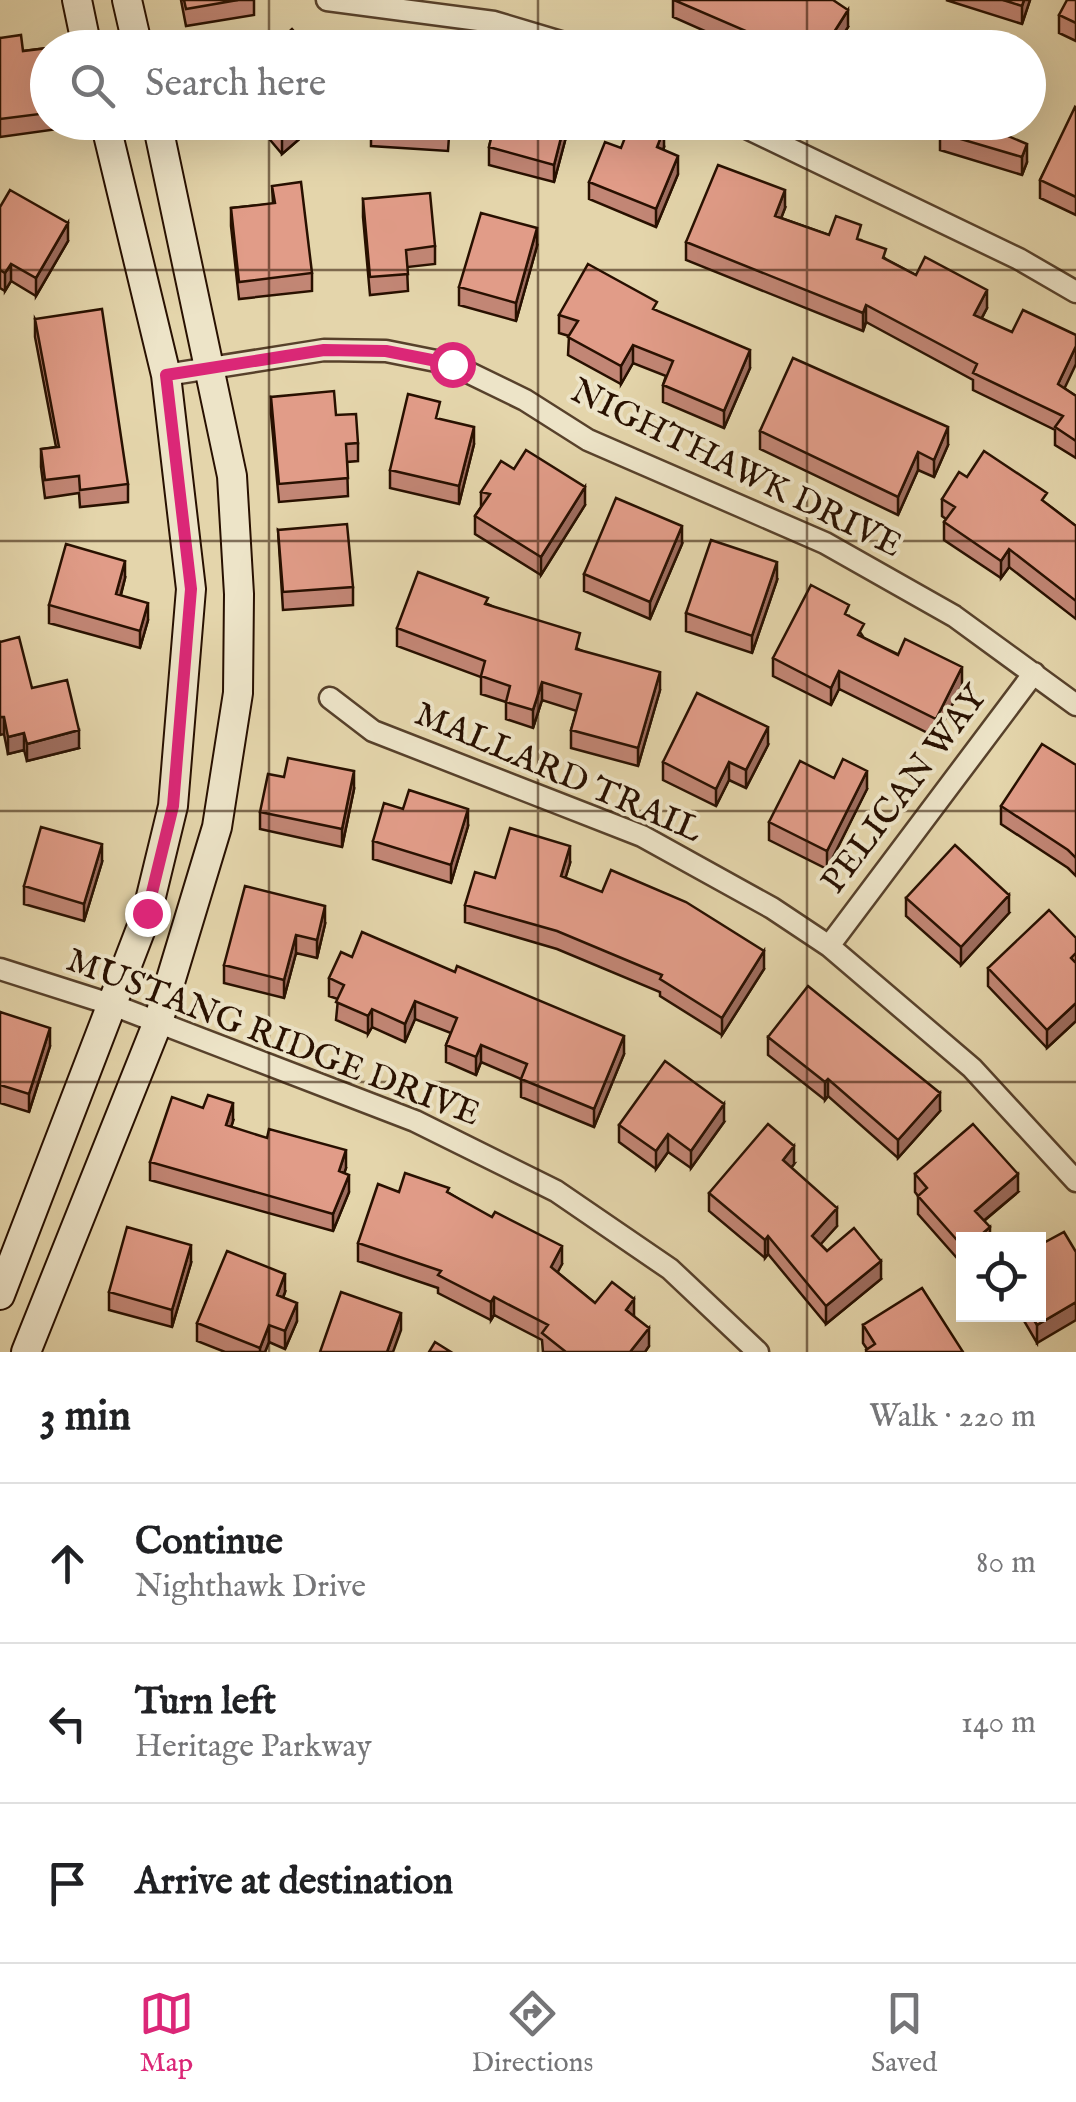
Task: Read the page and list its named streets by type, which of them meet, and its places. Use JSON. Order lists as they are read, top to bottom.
{
  "streets": {
    "street": [
      "NIGHTHAWK DRIVE",
      "MALLARD TRAIL",
      "PELICAN WAY",
      "MUSTANG RIDGE DRIVE"
    ]
  },
  "crossings": [
    ["NIGHTHAWK DRIVE", "PELICAN WAY"],
    ["MALLARD TRAIL", "PELICAN WAY"]
  ],
  "page": {
    "search": "Search here",
    "heading": ["3 min", "Walk · 220 m"],
    "list": [
      ["Continue", "Nighthawk Drive", "80 m"],
      ["Turn left", "Heritage Parkway", "140 m"],
      "Arrive at destination"
    ],
    "nav": ["Map", "Directions", "Saved"]
  }
}
